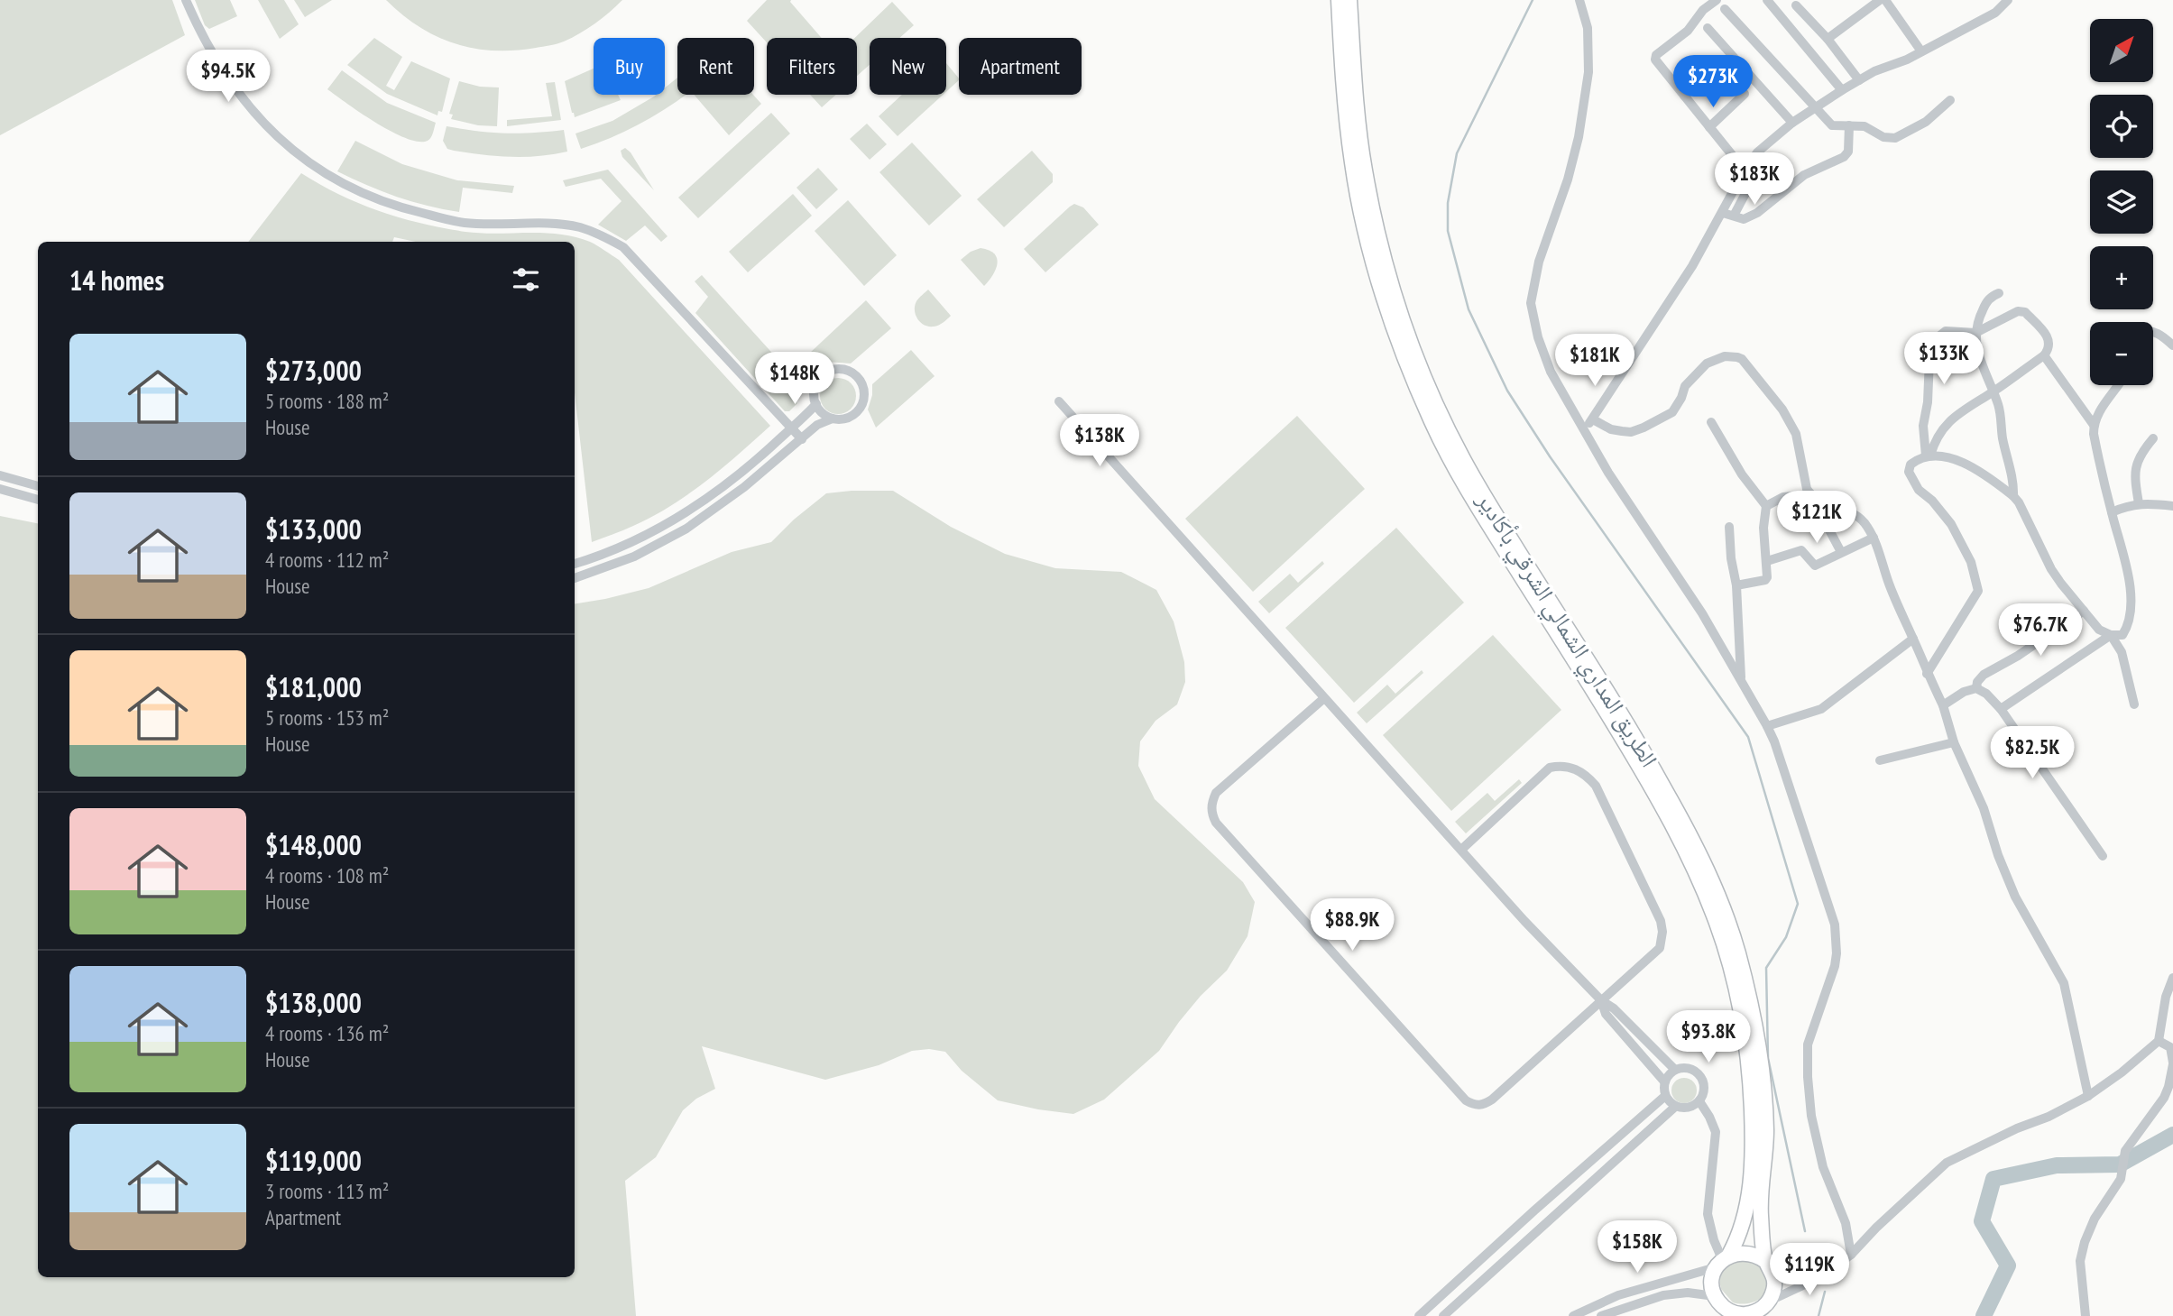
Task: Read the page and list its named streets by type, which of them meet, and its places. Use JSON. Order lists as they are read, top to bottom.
{
  "streets": {
    "highway": ["الطريق المداري الشمالي الشرقي بأكادير"]
  },
  "north": "top right",
  "page": {
    "map_buttons": ["+", "−"],
    "chip": [
      "Buy",
      "Rent",
      "Filters",
      "New",
      "Apartment"
    ],
    "price": [
      "$94.5K",
      "$273K",
      "$183K",
      "$133K",
      "$181K",
      "$148K",
      "$138K",
      "$121K",
      "$76.7K",
      "$82.5K",
      "$88.9K",
      "$93.8K",
      "$158K",
      "$119K"
    ],
    "heading": "14 homes",
    "list": [
      {
        "name": "$273,000",
        "note": "5 rooms · 188 m² · House"
      },
      {
        "name": "$133,000",
        "note": "4 rooms · 112 m² · House"
      },
      {
        "name": "$181,000",
        "note": "5 rooms · 153 m² · House"
      },
      {
        "name": "$148,000",
        "note": "4 rooms · 108 m² · House"
      },
      {
        "name": "$138,000",
        "note": "4 rooms · 136 m² · House"
      },
      {
        "name": "$119,000",
        "note": "3 rooms · 113 m² · Apartment"
      }
    ]
  }
}
